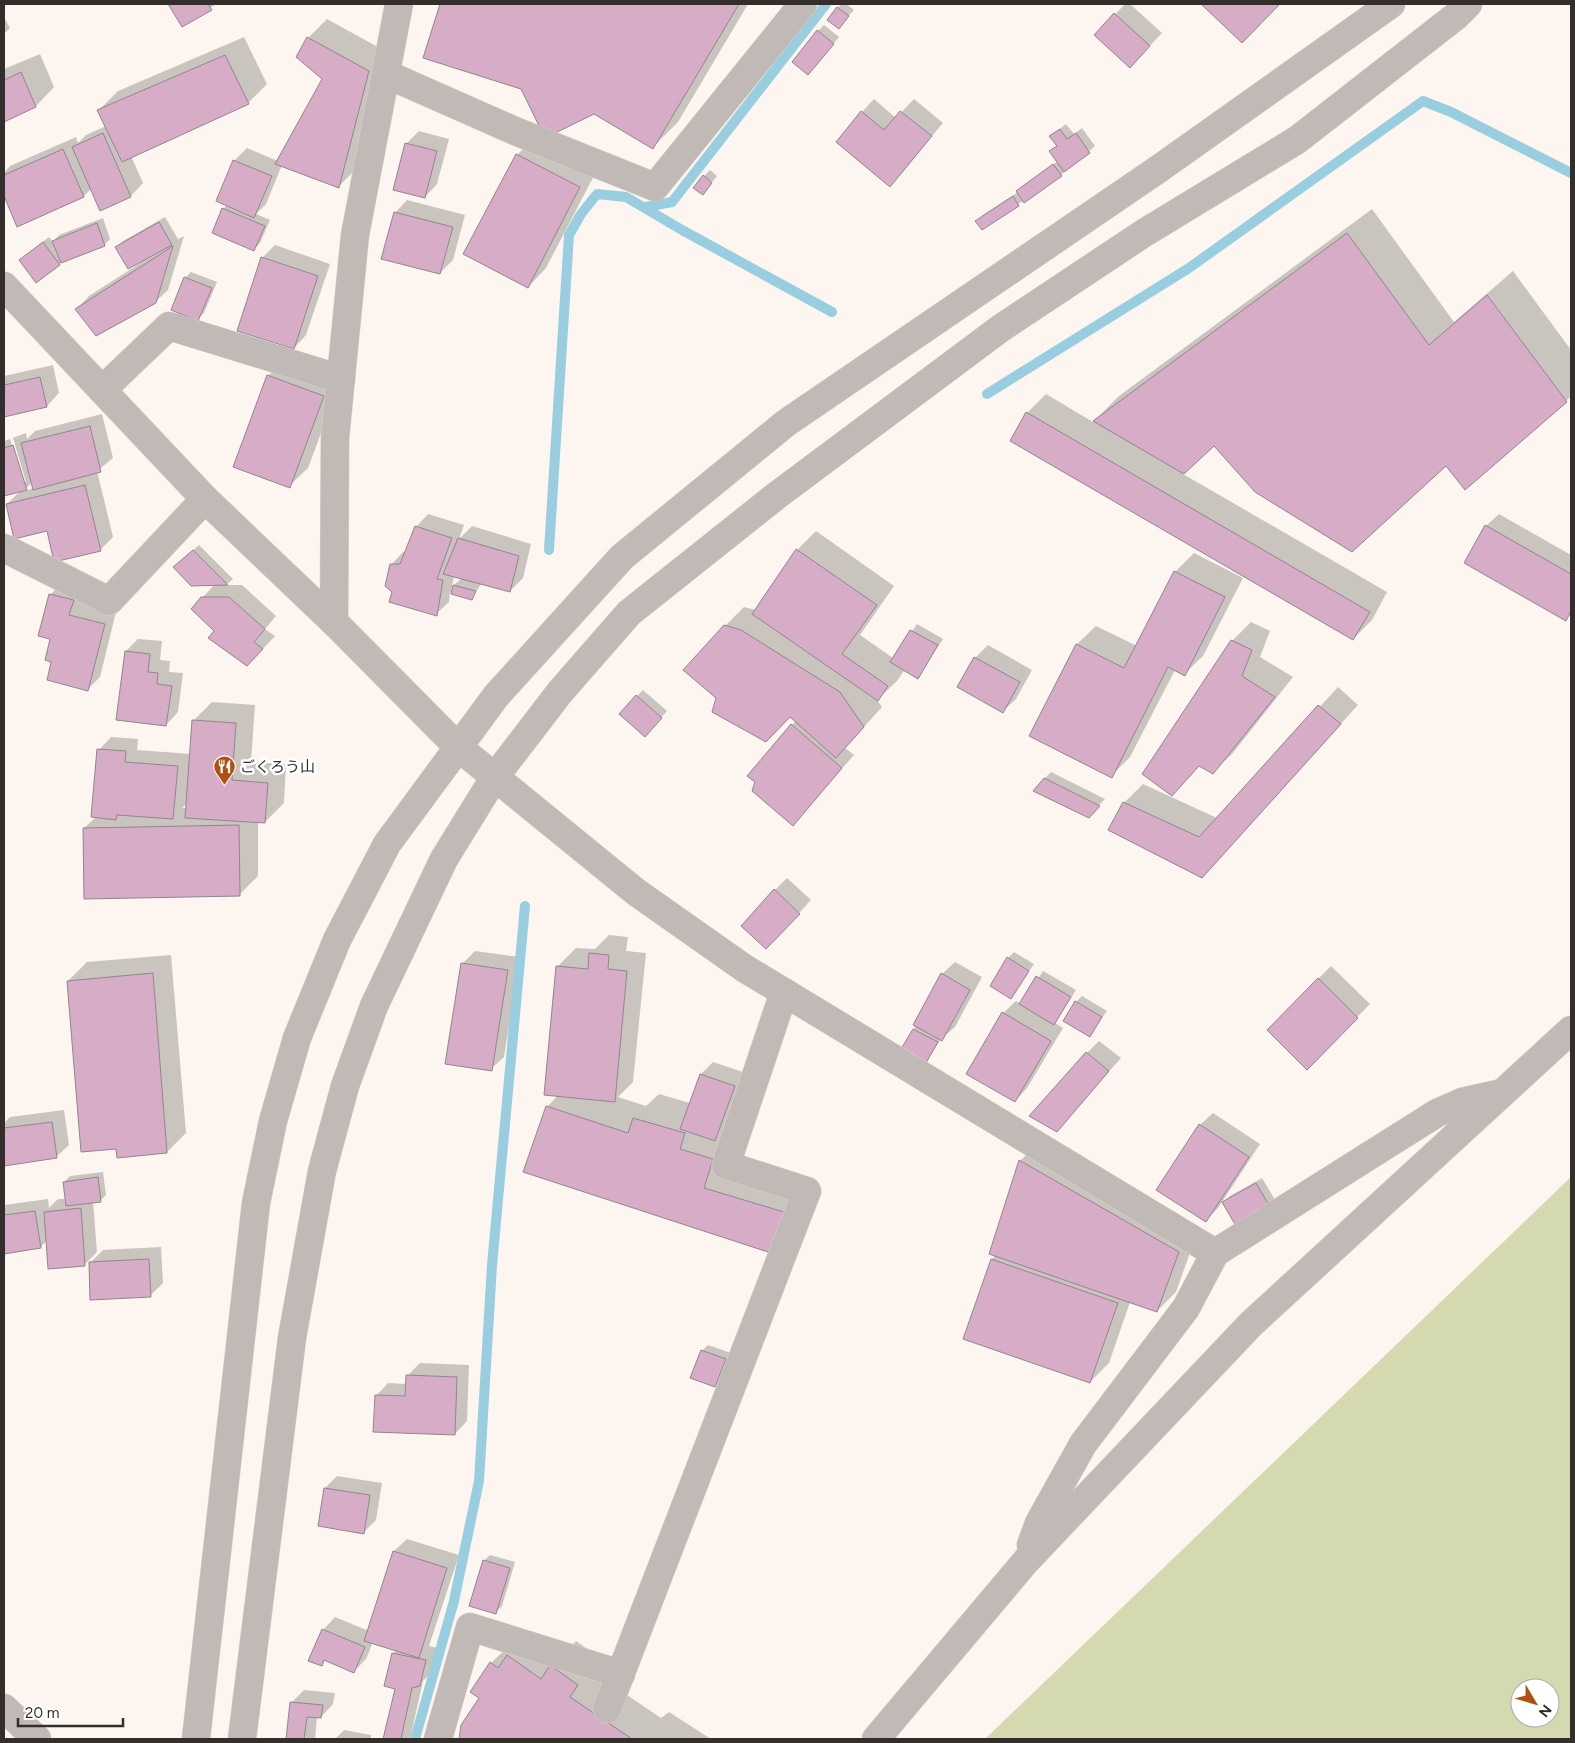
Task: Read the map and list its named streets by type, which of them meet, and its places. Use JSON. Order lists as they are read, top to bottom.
{
  "places": {
    "restaurant": ["ごくろう山"]
  },
  "scale_bar": "20 m",
  "north": "bottom right"
}
